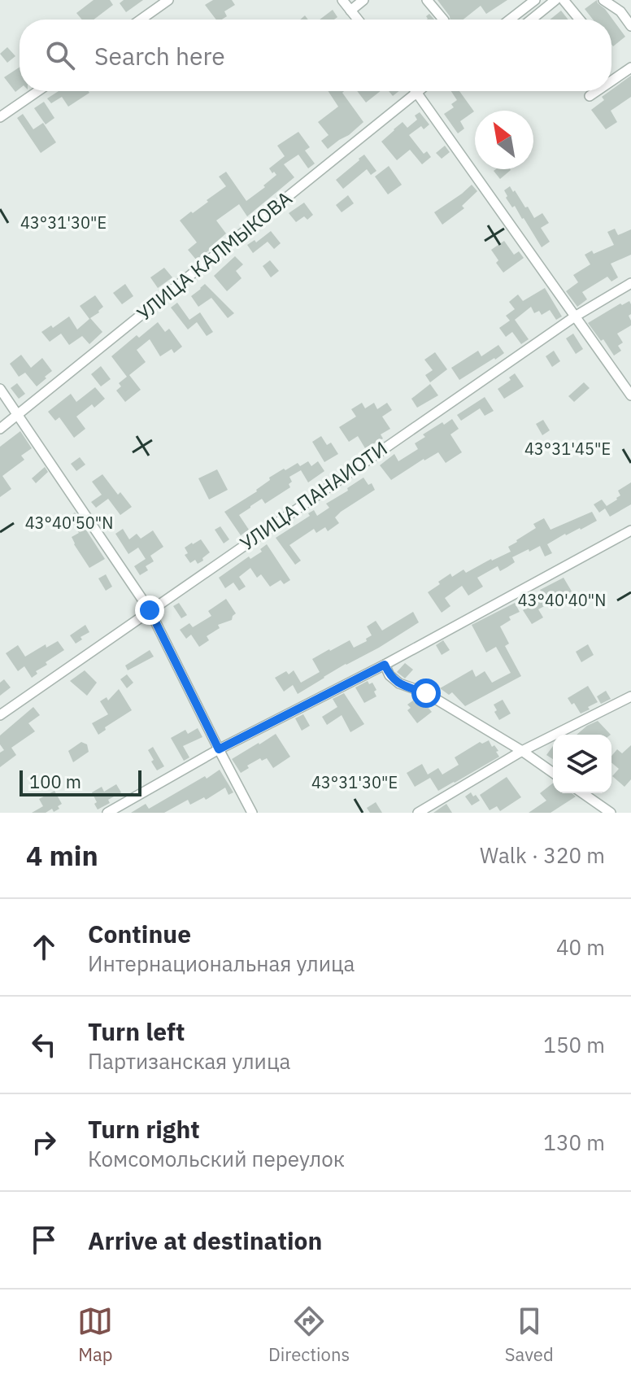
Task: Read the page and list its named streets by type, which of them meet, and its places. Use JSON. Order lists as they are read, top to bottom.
{
  "streets": {
    "street": ["УЛИЦА КАЛМЫКОВА", "УЛИЦА ПАНАИОТИ"]
  },
  "scale_bar": "100 m",
  "north": "top left",
  "page": {
    "search": "Search here",
    "scale": "100 m",
    "heading": ["4 min", "Walk · 320 m"],
    "list": [
      ["Continue", "Интернациональная улица", "40 m"],
      ["Turn left", "Партизанская улица", "150 m"],
      ["Turn right", "Комсомольский переулок", "130 m"],
      "Arrive at destination"
    ],
    "nav": ["Map", "Directions", "Saved"]
  },
  "coordinates": [
    "43°31'30\"E",
    "43°31'45\"E",
    "43°40'50\"N",
    "43°40'40\"N"
  ]
}
